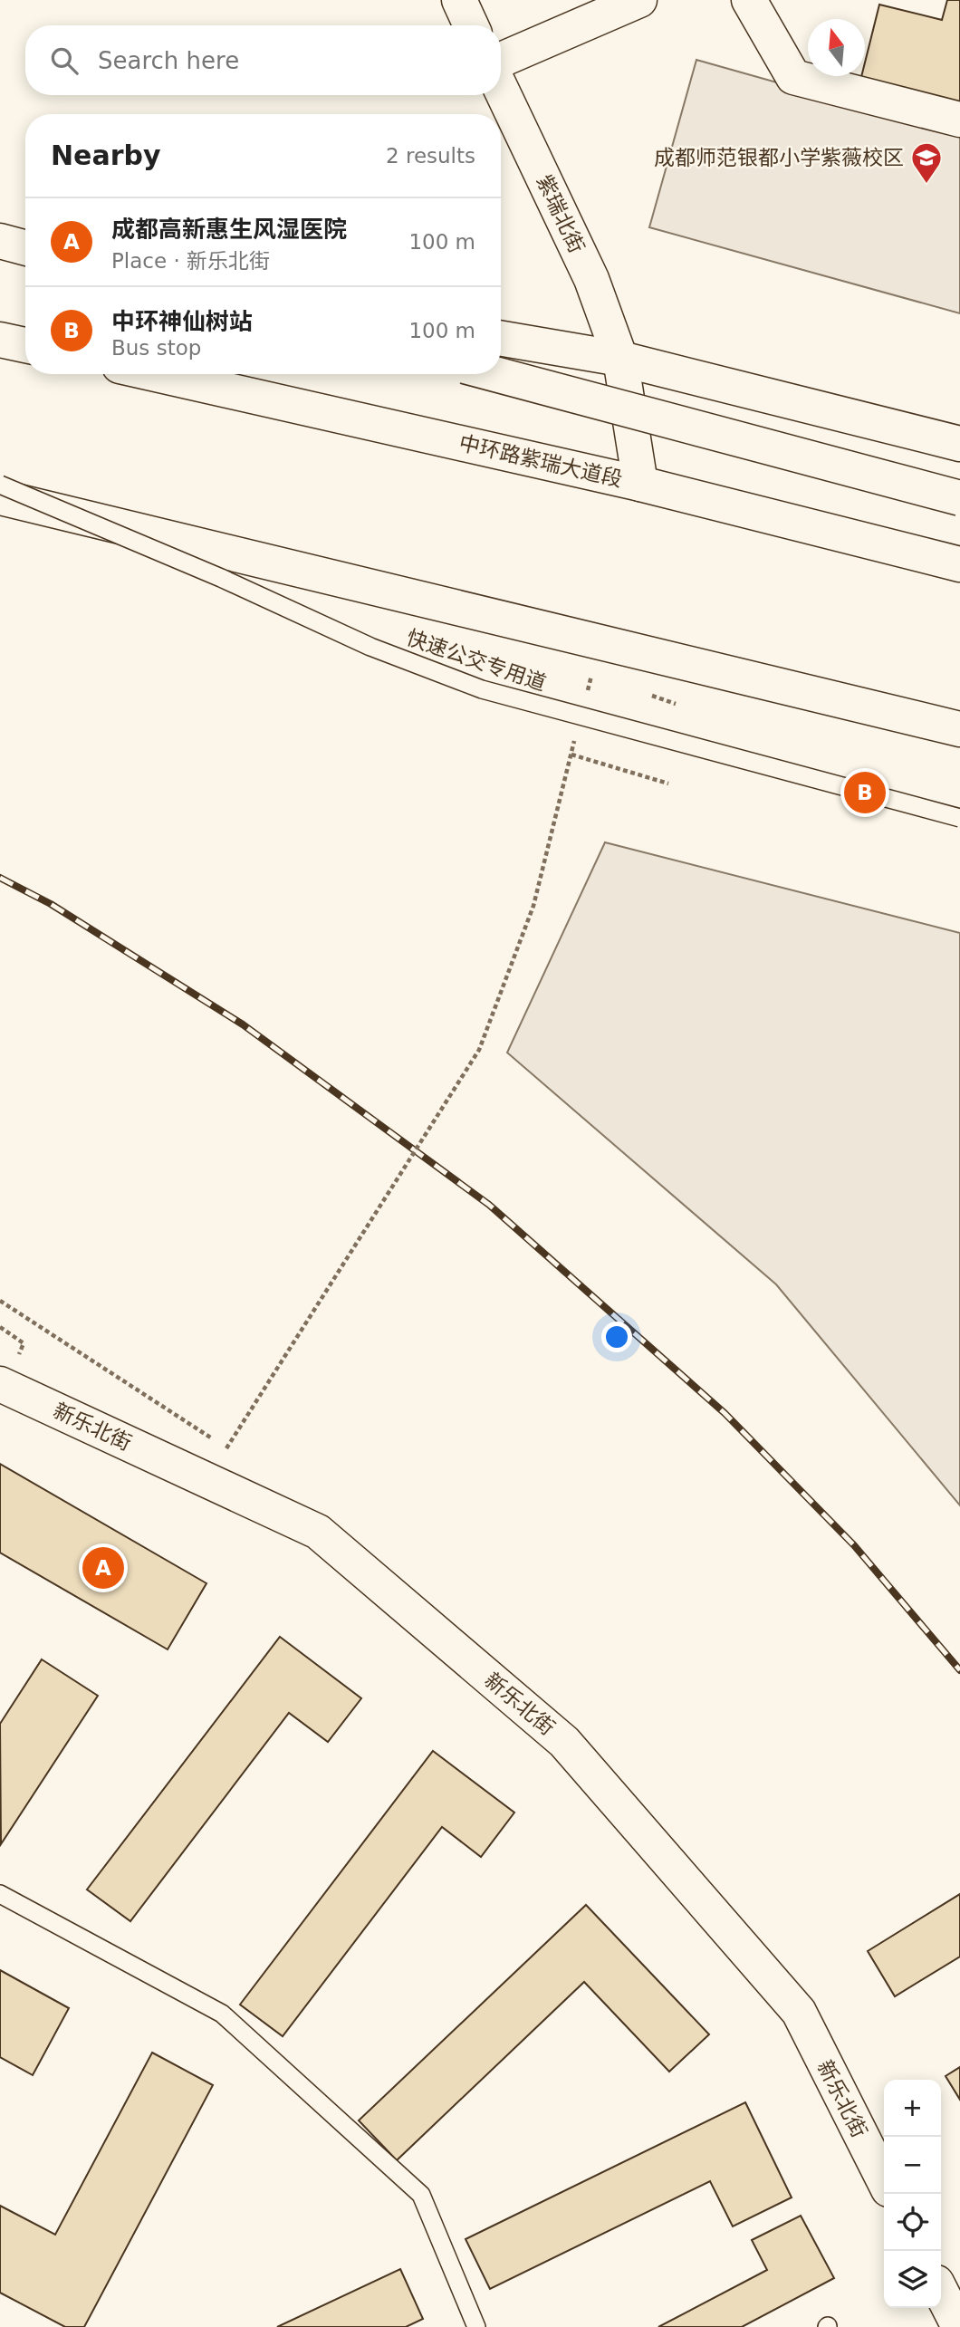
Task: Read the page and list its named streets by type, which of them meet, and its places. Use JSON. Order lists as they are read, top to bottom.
{
  "streets": {
    "main road": ["紫瑞北街", "中环路紫瑞大道段", "新乐北街"],
    "lane": ["快速公交专用道"]
  },
  "crossings": [
    ["紫瑞北街", "中环路紫瑞大道段"]
  ],
  "places": {
    "school or university": ["成都师范银都小学紫薇校区"]
  },
  "north": "top",
  "page": {
    "search": "Search here",
    "heading": ["Nearby", "2 results"],
    "list": [
      {
        "mark": "A",
        "name": "成都高新惠生风湿医院",
        "note": "Place · 新乐北街",
        "value": "100 m"
      },
      {
        "mark": "B",
        "name": "中环神仙树站",
        "note": "Bus stop",
        "value": "100 m"
      }
    ],
    "pins": ["B", "A"],
    "map_buttons": ["+", "−"]
  }
}
